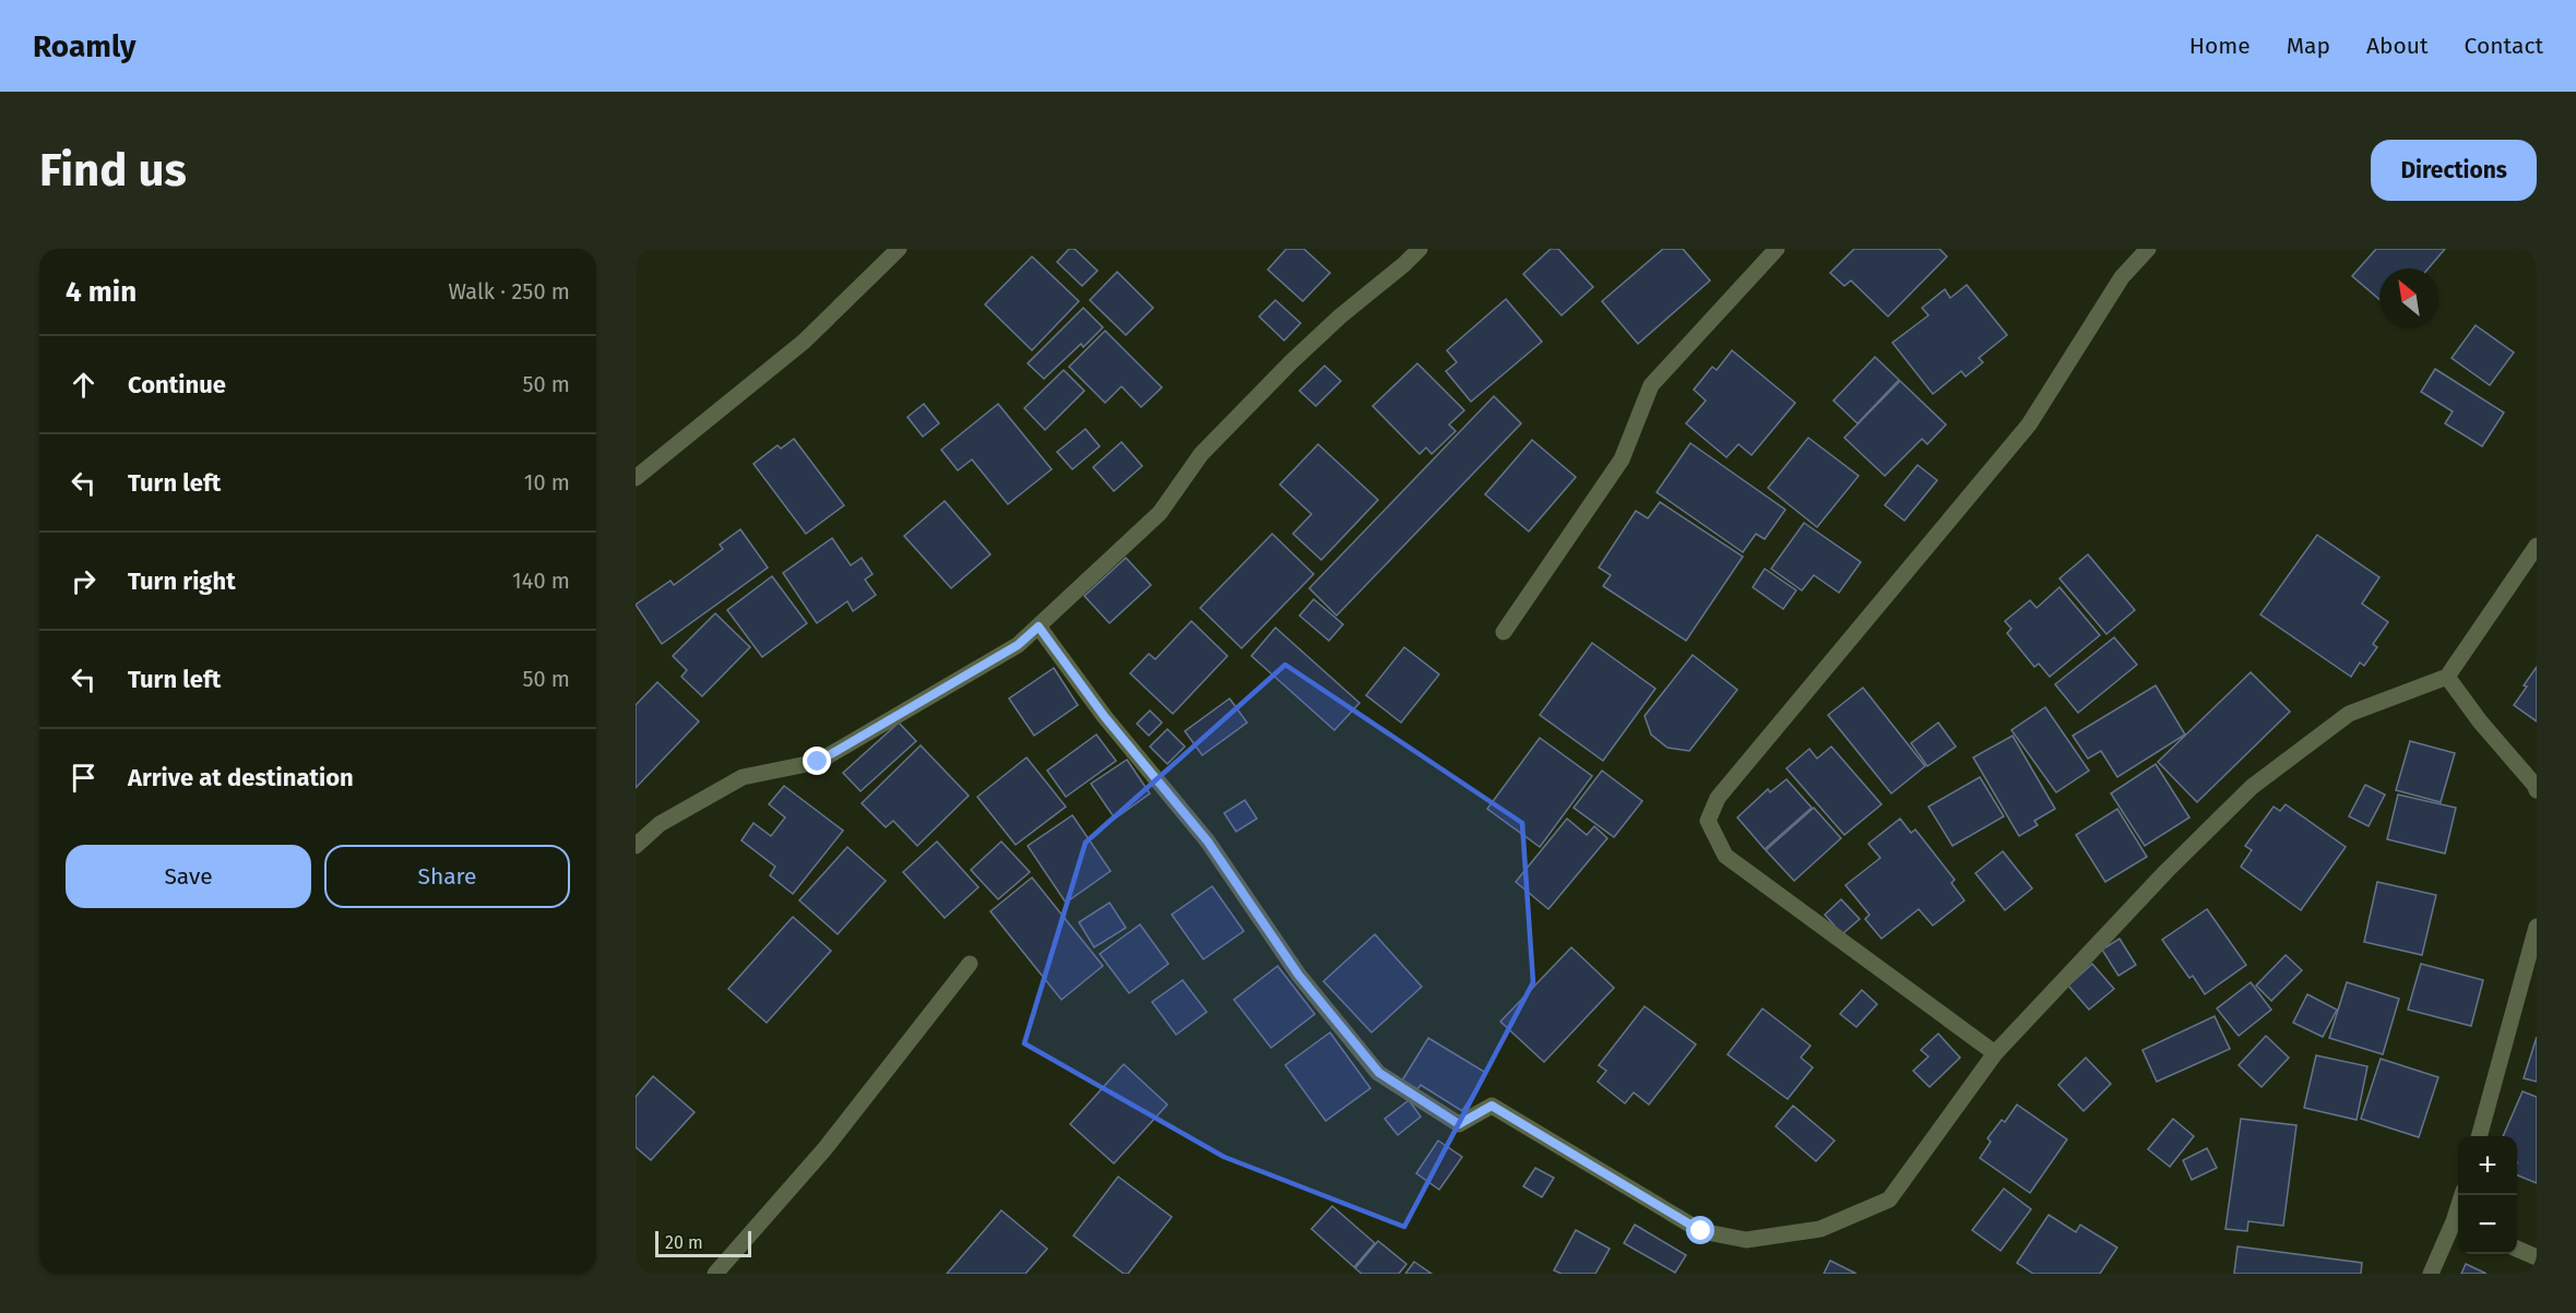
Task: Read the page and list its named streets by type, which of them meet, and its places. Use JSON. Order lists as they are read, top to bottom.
{
  "scale_bar": "20 m",
  "north": "top left",
  "page": {
    "header": "Roamly",
    "nav": [
      "Home",
      "Map",
      "About",
      "Contact"
    ],
    "buttons": [
      "Directions",
      ["Save", "Share"]
    ],
    "title": "Find us",
    "heading": ["4 min", "Walk · 250 m"],
    "list": [
      ["Continue", "50 m"],
      ["Turn left", "10 m"],
      ["Turn right", "140 m"],
      ["Turn left", "50 m"],
      "Arrive at destination"
    ],
    "map_buttons": ["+", "−"],
    "scale": "20 m"
  }
}
